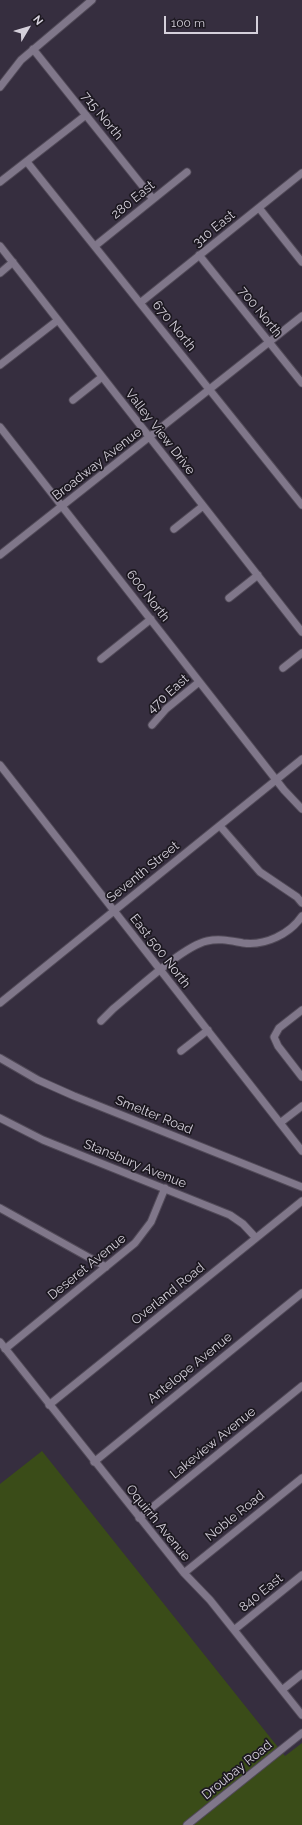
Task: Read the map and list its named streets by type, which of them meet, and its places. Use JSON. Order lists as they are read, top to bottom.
{
  "streets": {
    "street": [
      "715 North",
      "280 East",
      "310 East",
      "700 North",
      "670 North",
      "Valley View Drive",
      "Broadway Avenue",
      "600 North",
      "470 East",
      "Seventh Street",
      "East 500 North",
      "Smelter Road",
      "Stansbury Avenue",
      "Deseret Avenue",
      "Overland Road",
      "Antelope Avenue",
      "Lakeview Avenue",
      "Noble Road",
      "Oquirrh Avenue",
      "840 East",
      "Droubay Road"
    ]
  },
  "crossings": [
    ["715 North", "280 East"],
    ["280 East", "670 North"],
    ["310 East", "700 North"],
    ["310 East", "670 North"],
    ["700 North", "Broadway Avenue"],
    ["670 North", "Broadway Avenue"],
    ["Valley View Drive", "Broadway Avenue"],
    ["Broadway Avenue", "600 North"],
    ["600 North", "470 East"],
    ["600 North", "Seventh Street"],
    ["Seventh Street", "East 500 North"],
    ["Stansbury Avenue", "Deseret Avenue"],
    ["Stansbury Avenue", "Overland Road"],
    ["Deseret Avenue", "Oquirrh Avenue"],
    ["Overland Road", "Oquirrh Avenue"],
    ["Antelope Avenue", "Oquirrh Avenue"],
    ["Lakeview Avenue", "Oquirrh Avenue"],
    ["Noble Road", "Oquirrh Avenue"],
    ["Oquirrh Avenue", "840 East"]
  ],
  "scale_bar": "100 m",
  "north": "top right"
}
